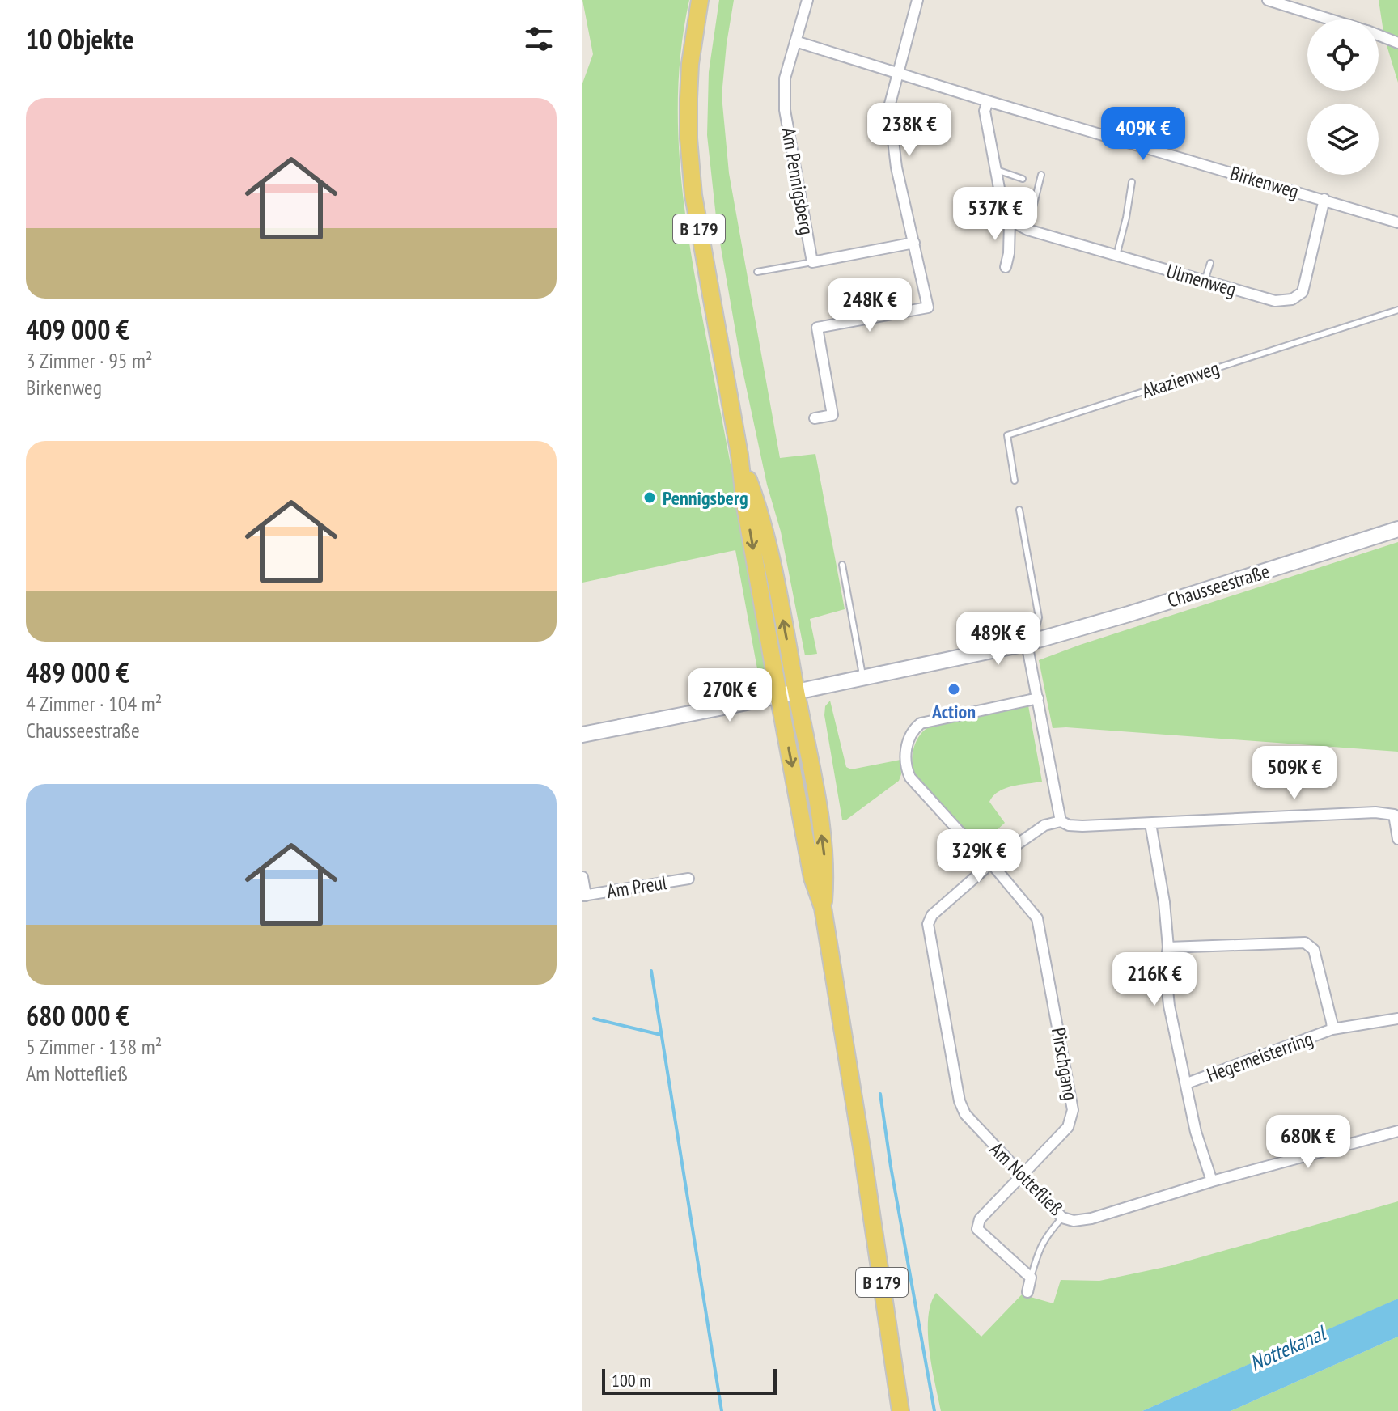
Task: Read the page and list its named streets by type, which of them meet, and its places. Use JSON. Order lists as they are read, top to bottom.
{
  "streets": {
    "main road": ["B 179", "Chausseestraße"],
    "street": [
      "Am Pennigsberg",
      "Birkenweg",
      "Ulmenweg",
      "Am Preul",
      "Hegemeisterring",
      "Pirschgang",
      "Am Nottefließ"
    ],
    "lane": ["Akazienweg"]
  },
  "crossings": [
    ["Am Pennigsberg", "Birkenweg"],
    ["Birkenweg", "Ulmenweg"],
    ["B 179", "Chausseestraße"],
    ["Hegemeisterring", "Am Nottefließ"],
    ["Pirschgang", "Am Nottefließ"]
  ],
  "water": ["Nottekanal"],
  "places": ["Pennigsberg", "Action"],
  "scale_bar": "100 m",
  "page": {
    "heading": "10 Objekte",
    "list": [
      {
        "name": "409 000 €",
        "note": "3 Zimmer · 95 m² · Birkenweg"
      },
      {
        "name": "489 000 €",
        "note": "4 Zimmer · 104 m² · Chausseestraße"
      },
      {
        "name": "680 000 €",
        "note": "5 Zimmer · 138 m² · Am Nottefließ"
      }
    ],
    "price": [
      "238K €",
      "409K €",
      "537K €",
      "248K €",
      "489K €",
      "270K €",
      "509K €",
      "329K €",
      "216K €",
      "680K €"
    ],
    "scale": "100 m"
  }
}
